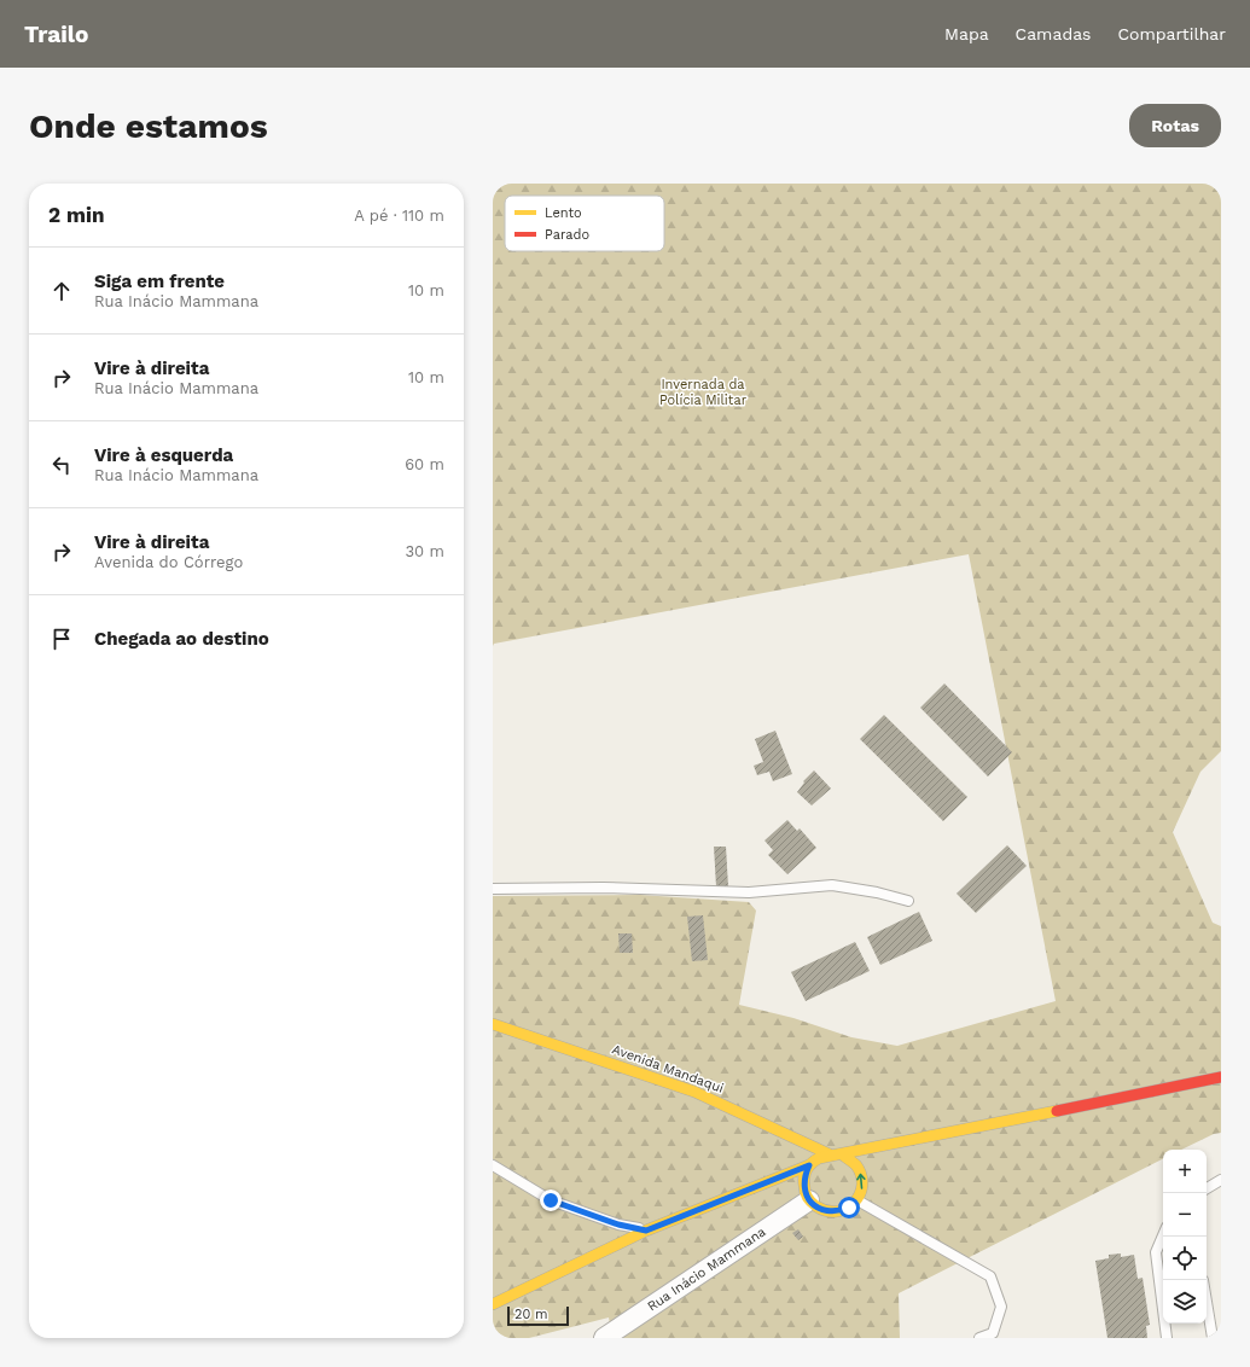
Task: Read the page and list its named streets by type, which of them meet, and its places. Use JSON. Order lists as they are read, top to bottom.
{
  "streets": {
    "street": ["Avenida Mandaqui", "Rua Inácio Mammana"]
  },
  "crossings": [
    ["Avenida Mandaqui", "Rua Inácio Mammana"]
  ],
  "parks": ["Invernada da Polícia Militar"],
  "legend": ["Lento", "Parado"],
  "scale_bar": "20 m",
  "page": {
    "header": "Trailo",
    "nav": ["Mapa", "Camadas", "Compartilhar"],
    "buttons": "Rotas",
    "title": "Onde estamos",
    "heading": ["2 min", "A pé · 110 m"],
    "list": [
      ["Siga em frente", "Rua Inácio Mammana", "10 m"],
      ["Vire à direita", "Rua Inácio Mammana", "10 m"],
      ["Vire à esquerda", "Rua Inácio Mammana", "60 m"],
      ["Vire à direita", "Avenida do Córrego", "30 m"],
      "Chegada ao destino"
    ],
    "map_buttons": ["+", "−"],
    "scale": "20 m"
  }
}
